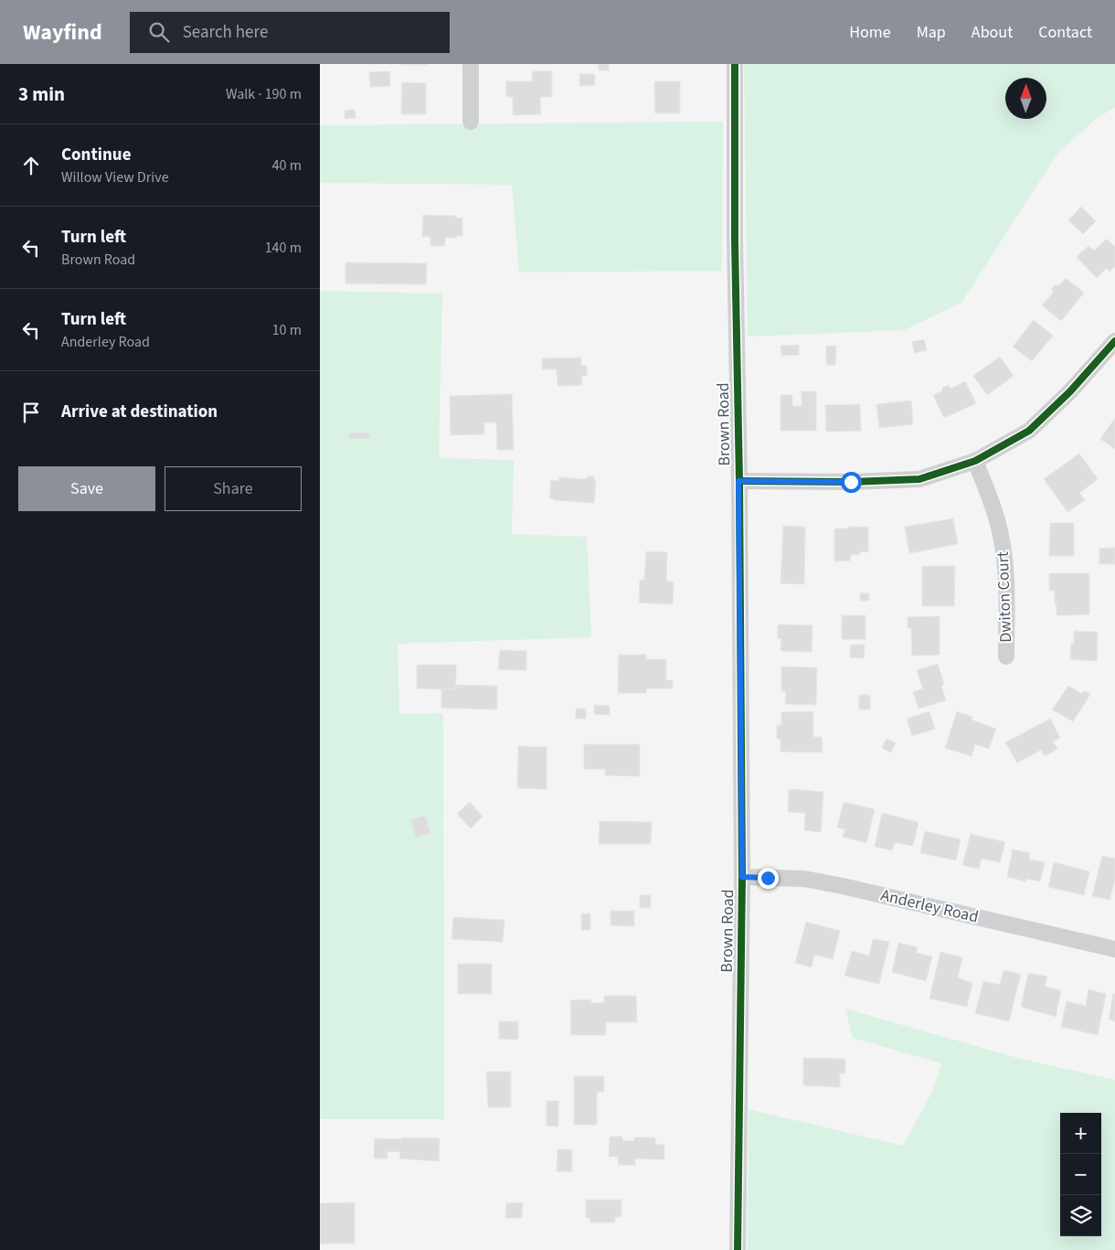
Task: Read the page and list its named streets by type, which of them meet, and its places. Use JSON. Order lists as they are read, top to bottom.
{
  "streets": {
    "street": ["Brown Road", "Dwiton Court", "Anderley Road"]
  },
  "crossings": [
    ["Brown Road", "Anderley Road"]
  ],
  "north": "top",
  "page": {
    "header": "Wayfind",
    "search": "Search here",
    "nav": [
      "Home",
      "Map",
      "About",
      "Contact"
    ],
    "heading": ["3 min", "Walk · 190 m"],
    "list": [
      ["Continue", "Willow View Drive", "40 m"],
      ["Turn left", "Brown Road", "140 m"],
      ["Turn left", "Anderley Road", "10 m"],
      "Arrive at destination"
    ],
    "buttons": ["Save", "Share"],
    "map_buttons": ["+", "−"]
  }
}
